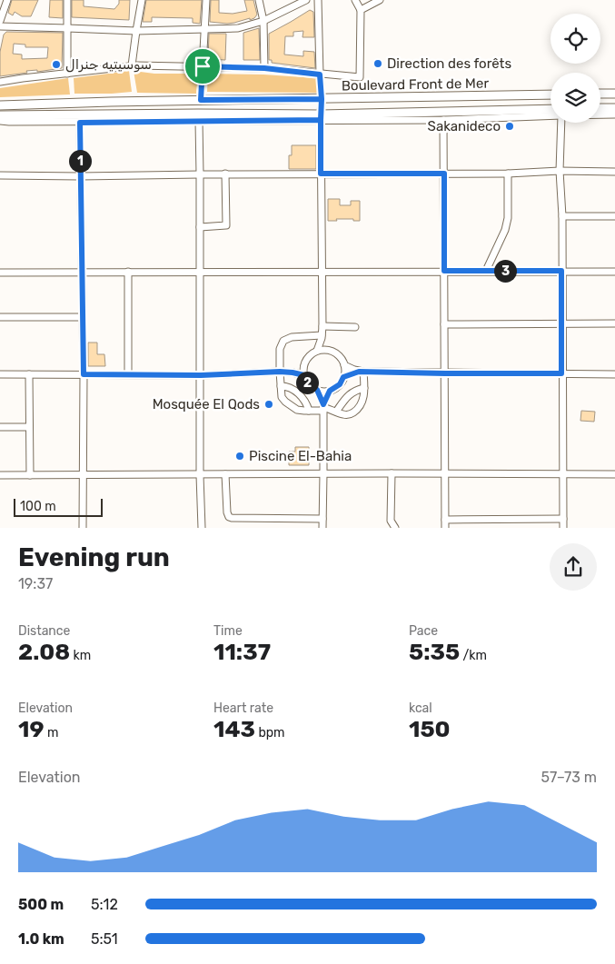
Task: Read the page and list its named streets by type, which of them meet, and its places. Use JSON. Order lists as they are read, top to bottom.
{
  "streets": {
    "main road": ["Boulevard Front de Mer"]
  },
  "places": [
    "Direction des forêts",
    "سوسيتيه جنرال",
    "Sakanideco",
    "Mosquée El Qods",
    "Piscine El-Bahia"
  ],
  "scale_bar": "100 m",
  "page": {
    "pins": ["1", "3", "2"],
    "scale": "100 m",
    "heading": ["Evening run", "19:37"],
    "stats": [
      ["Distance", "2.08 km"],
      ["Time", "11:37"],
      ["Pace", "5:35 /km"],
      ["Elevation", "19 m"],
      ["Heart rate", "143 bpm"],
      ["kcal", "150"]
    ],
    "chart": ["Elevation", "57–73 m"],
    "list": [
      {
        "name": "500 m",
        "note": "5:12"
      },
      {
        "name": "1.0 km",
        "note": "5:51"
      }
    ]
  }
}
